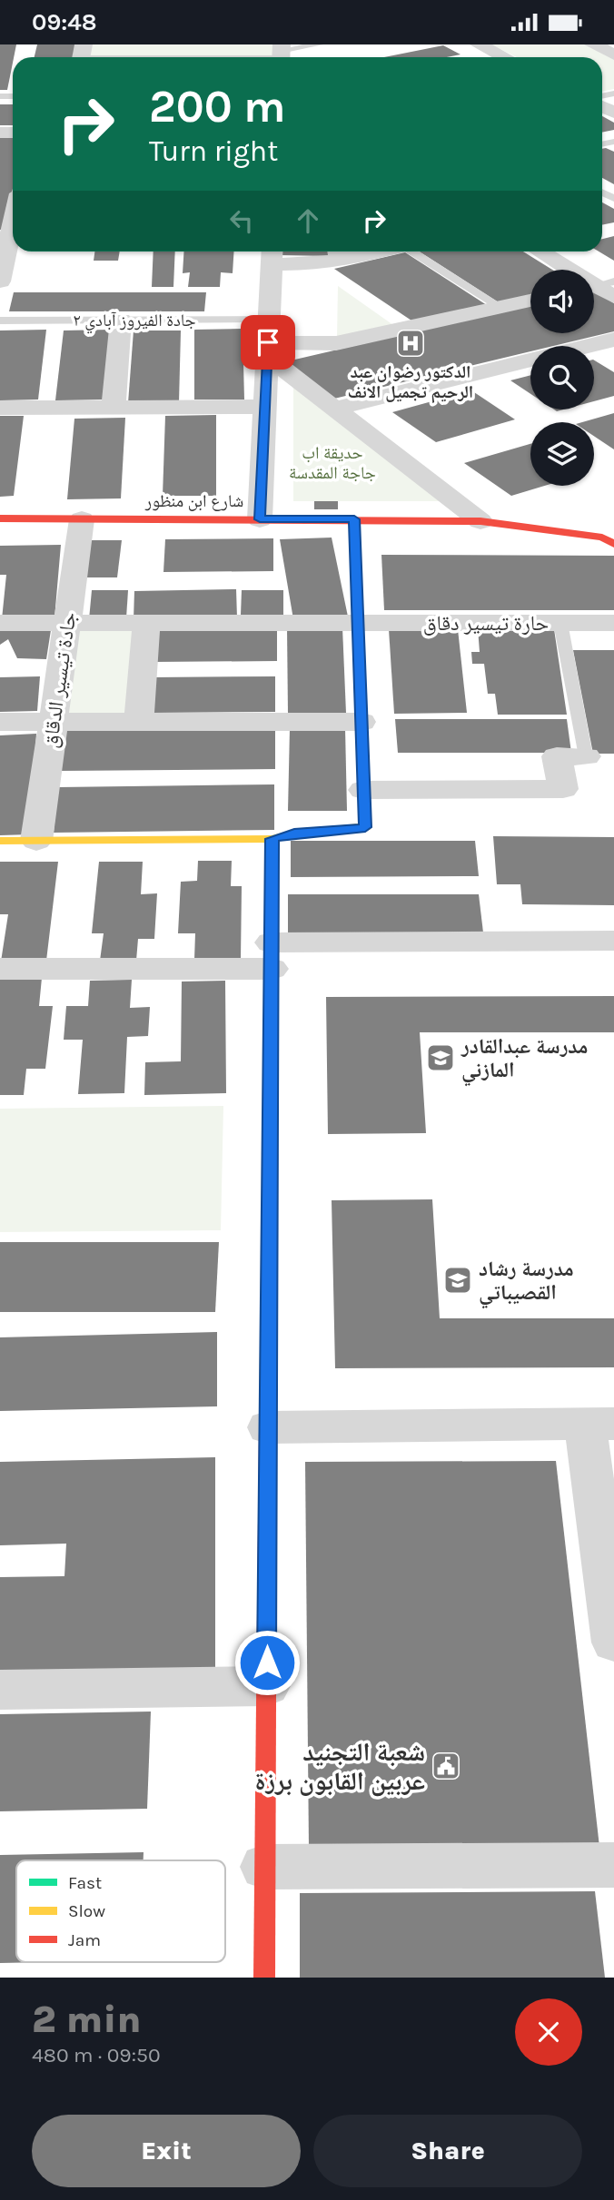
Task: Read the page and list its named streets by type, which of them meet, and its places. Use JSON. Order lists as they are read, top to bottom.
{
  "streets": {
    "street": ["شارع ابن منظور", "حارة تيسير دقاق", "جادة تيسير الدقاق"],
    "lane": ["جادة الفيروز آبادي ٢"]
  },
  "crossings": [
    ["شارع ابن منظور", "جادة تيسير الدقاق"],
    ["حارة تيسير دقاق", "جادة تيسير الدقاق"]
  ],
  "parks": ["حديقة اب جاجة المقدسة"],
  "places": {
    "hospital": ["الدكتور رضوان عبد الرحيم تجميل الانف"],
    "school or university": ["مدرسة عبدالقادر المازني", "مدرسة رشاد القصيباتي"],
    "public building": ["شعبة التجنيد عربين القابون برزة"]
  },
  "legend": ["Fast", "Slow", "Jam"],
  "page": {
    "status": "09:48",
    "turn": ["200 m", "Turn right"],
    "heading": ["2 min", "480 m · 09:50"],
    "buttons": ["Exit", "Share"]
  }
}
